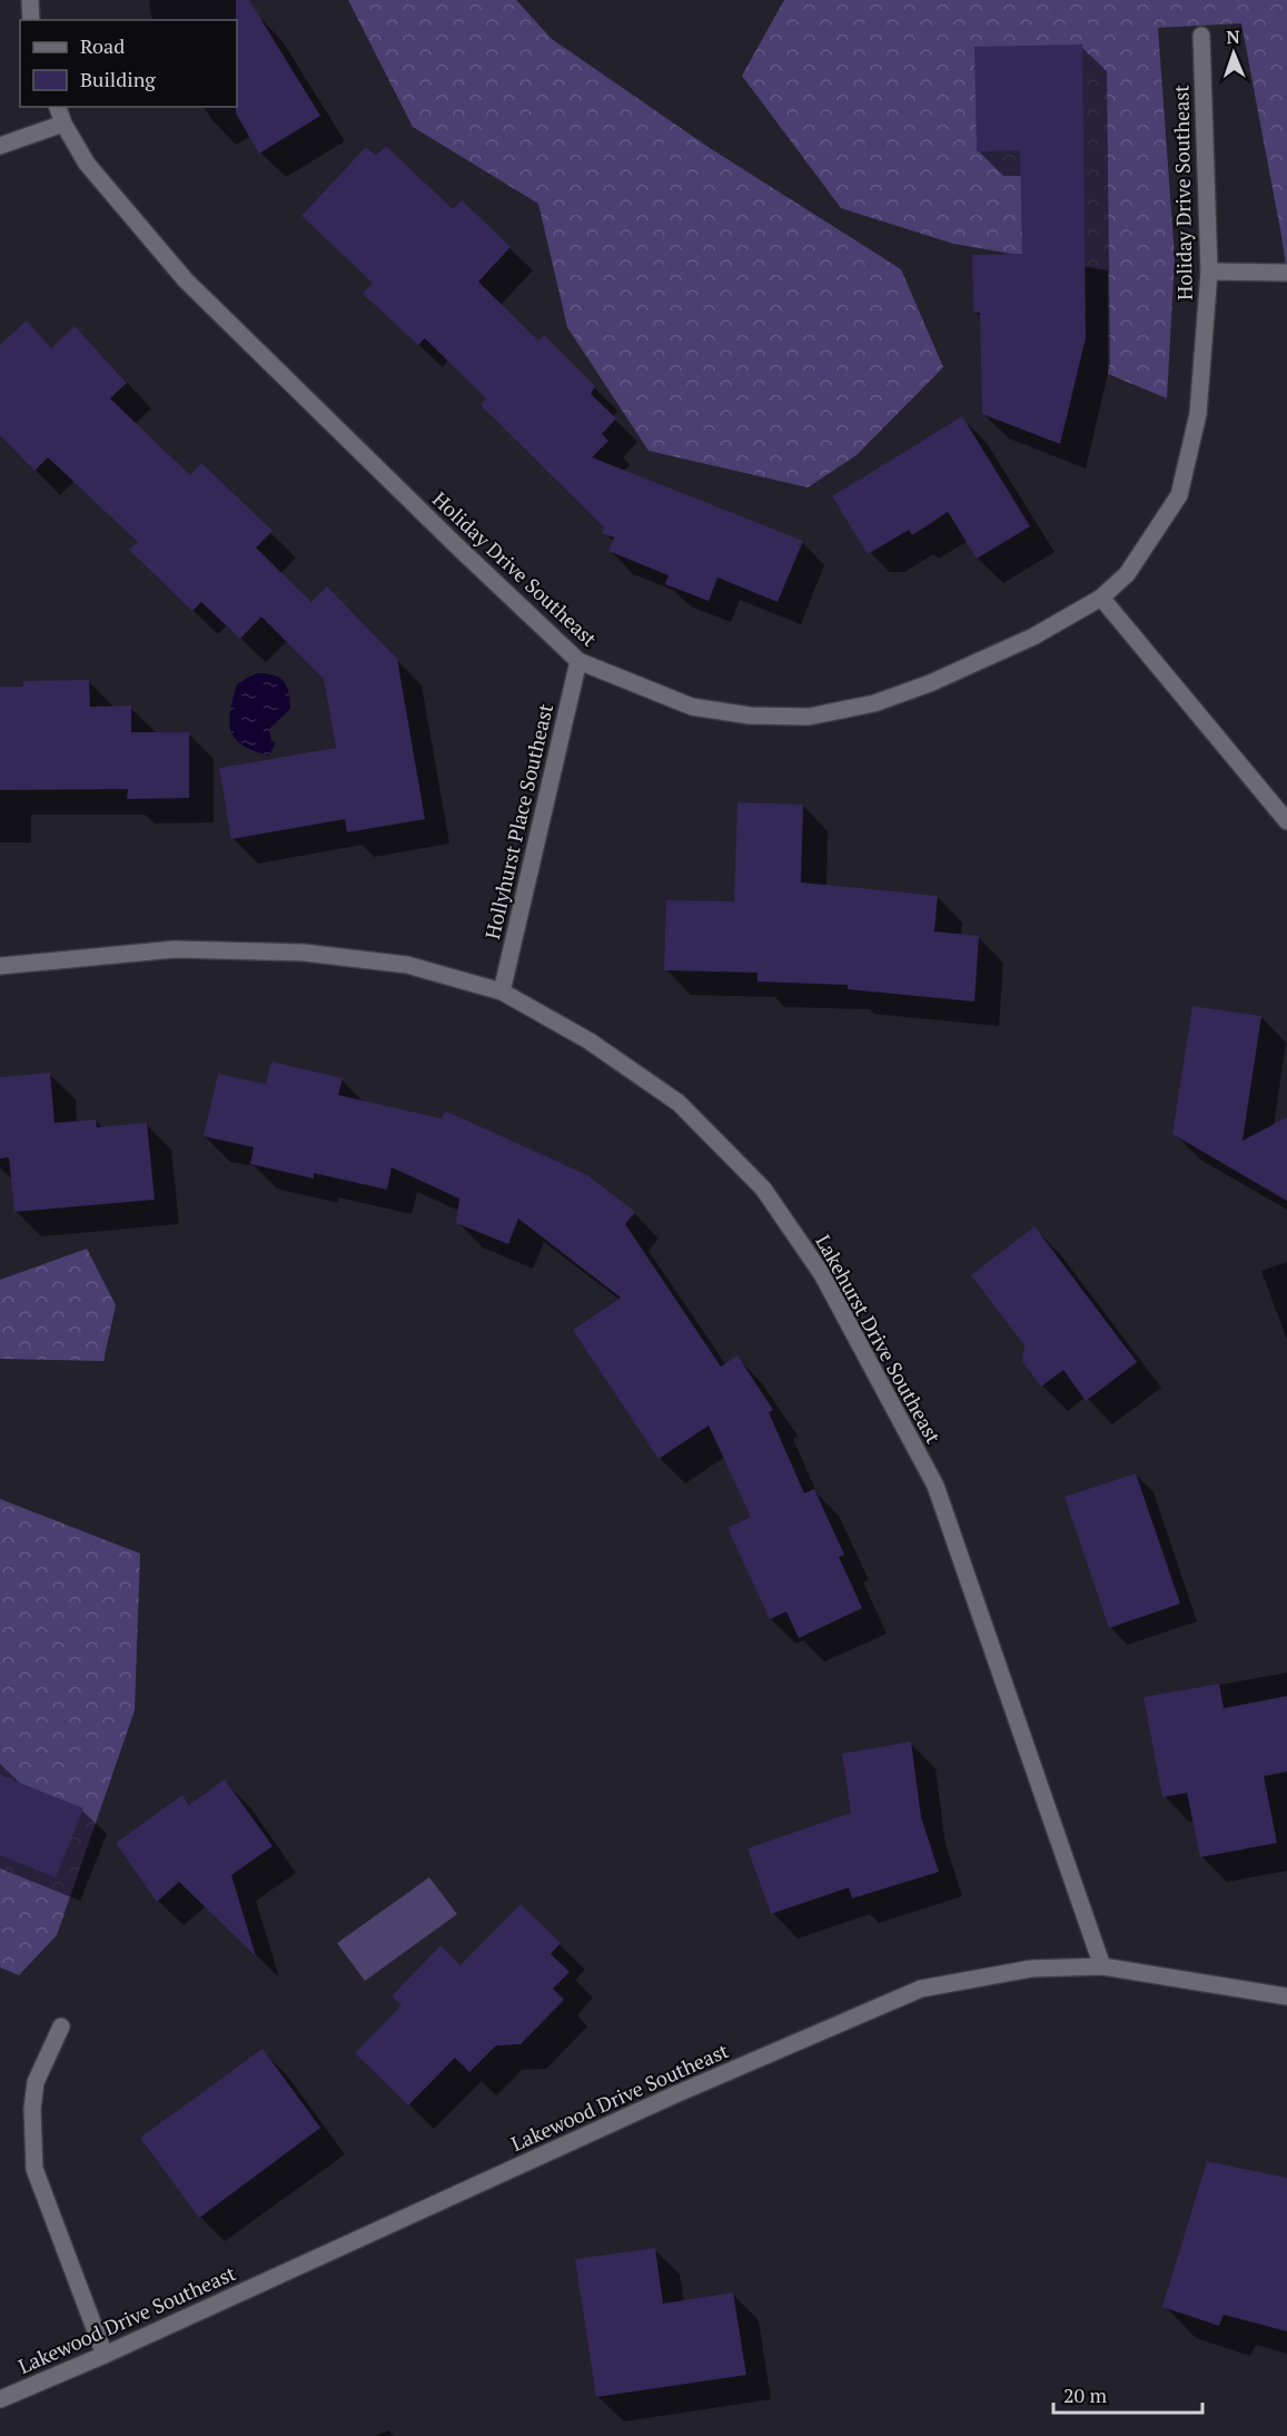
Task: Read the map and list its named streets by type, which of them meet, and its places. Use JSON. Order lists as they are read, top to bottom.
{
  "streets": {
    "street": [
      "Holiday Drive Southeast",
      "Hollyhurst Place Southeast",
      "Lakehurst Drive Southeast",
      "Lakewood Drive Southeast"
    ]
  },
  "crossings": [
    ["Holiday Drive Southeast", "Hollyhurst Place Southeast"],
    ["Hollyhurst Place Southeast", "Lakehurst Drive Southeast"],
    ["Lakehurst Drive Southeast", "Lakewood Drive Southeast"]
  ],
  "legend": ["Road", "Building"],
  "scale_bar": "20 m",
  "north": "top"
}
